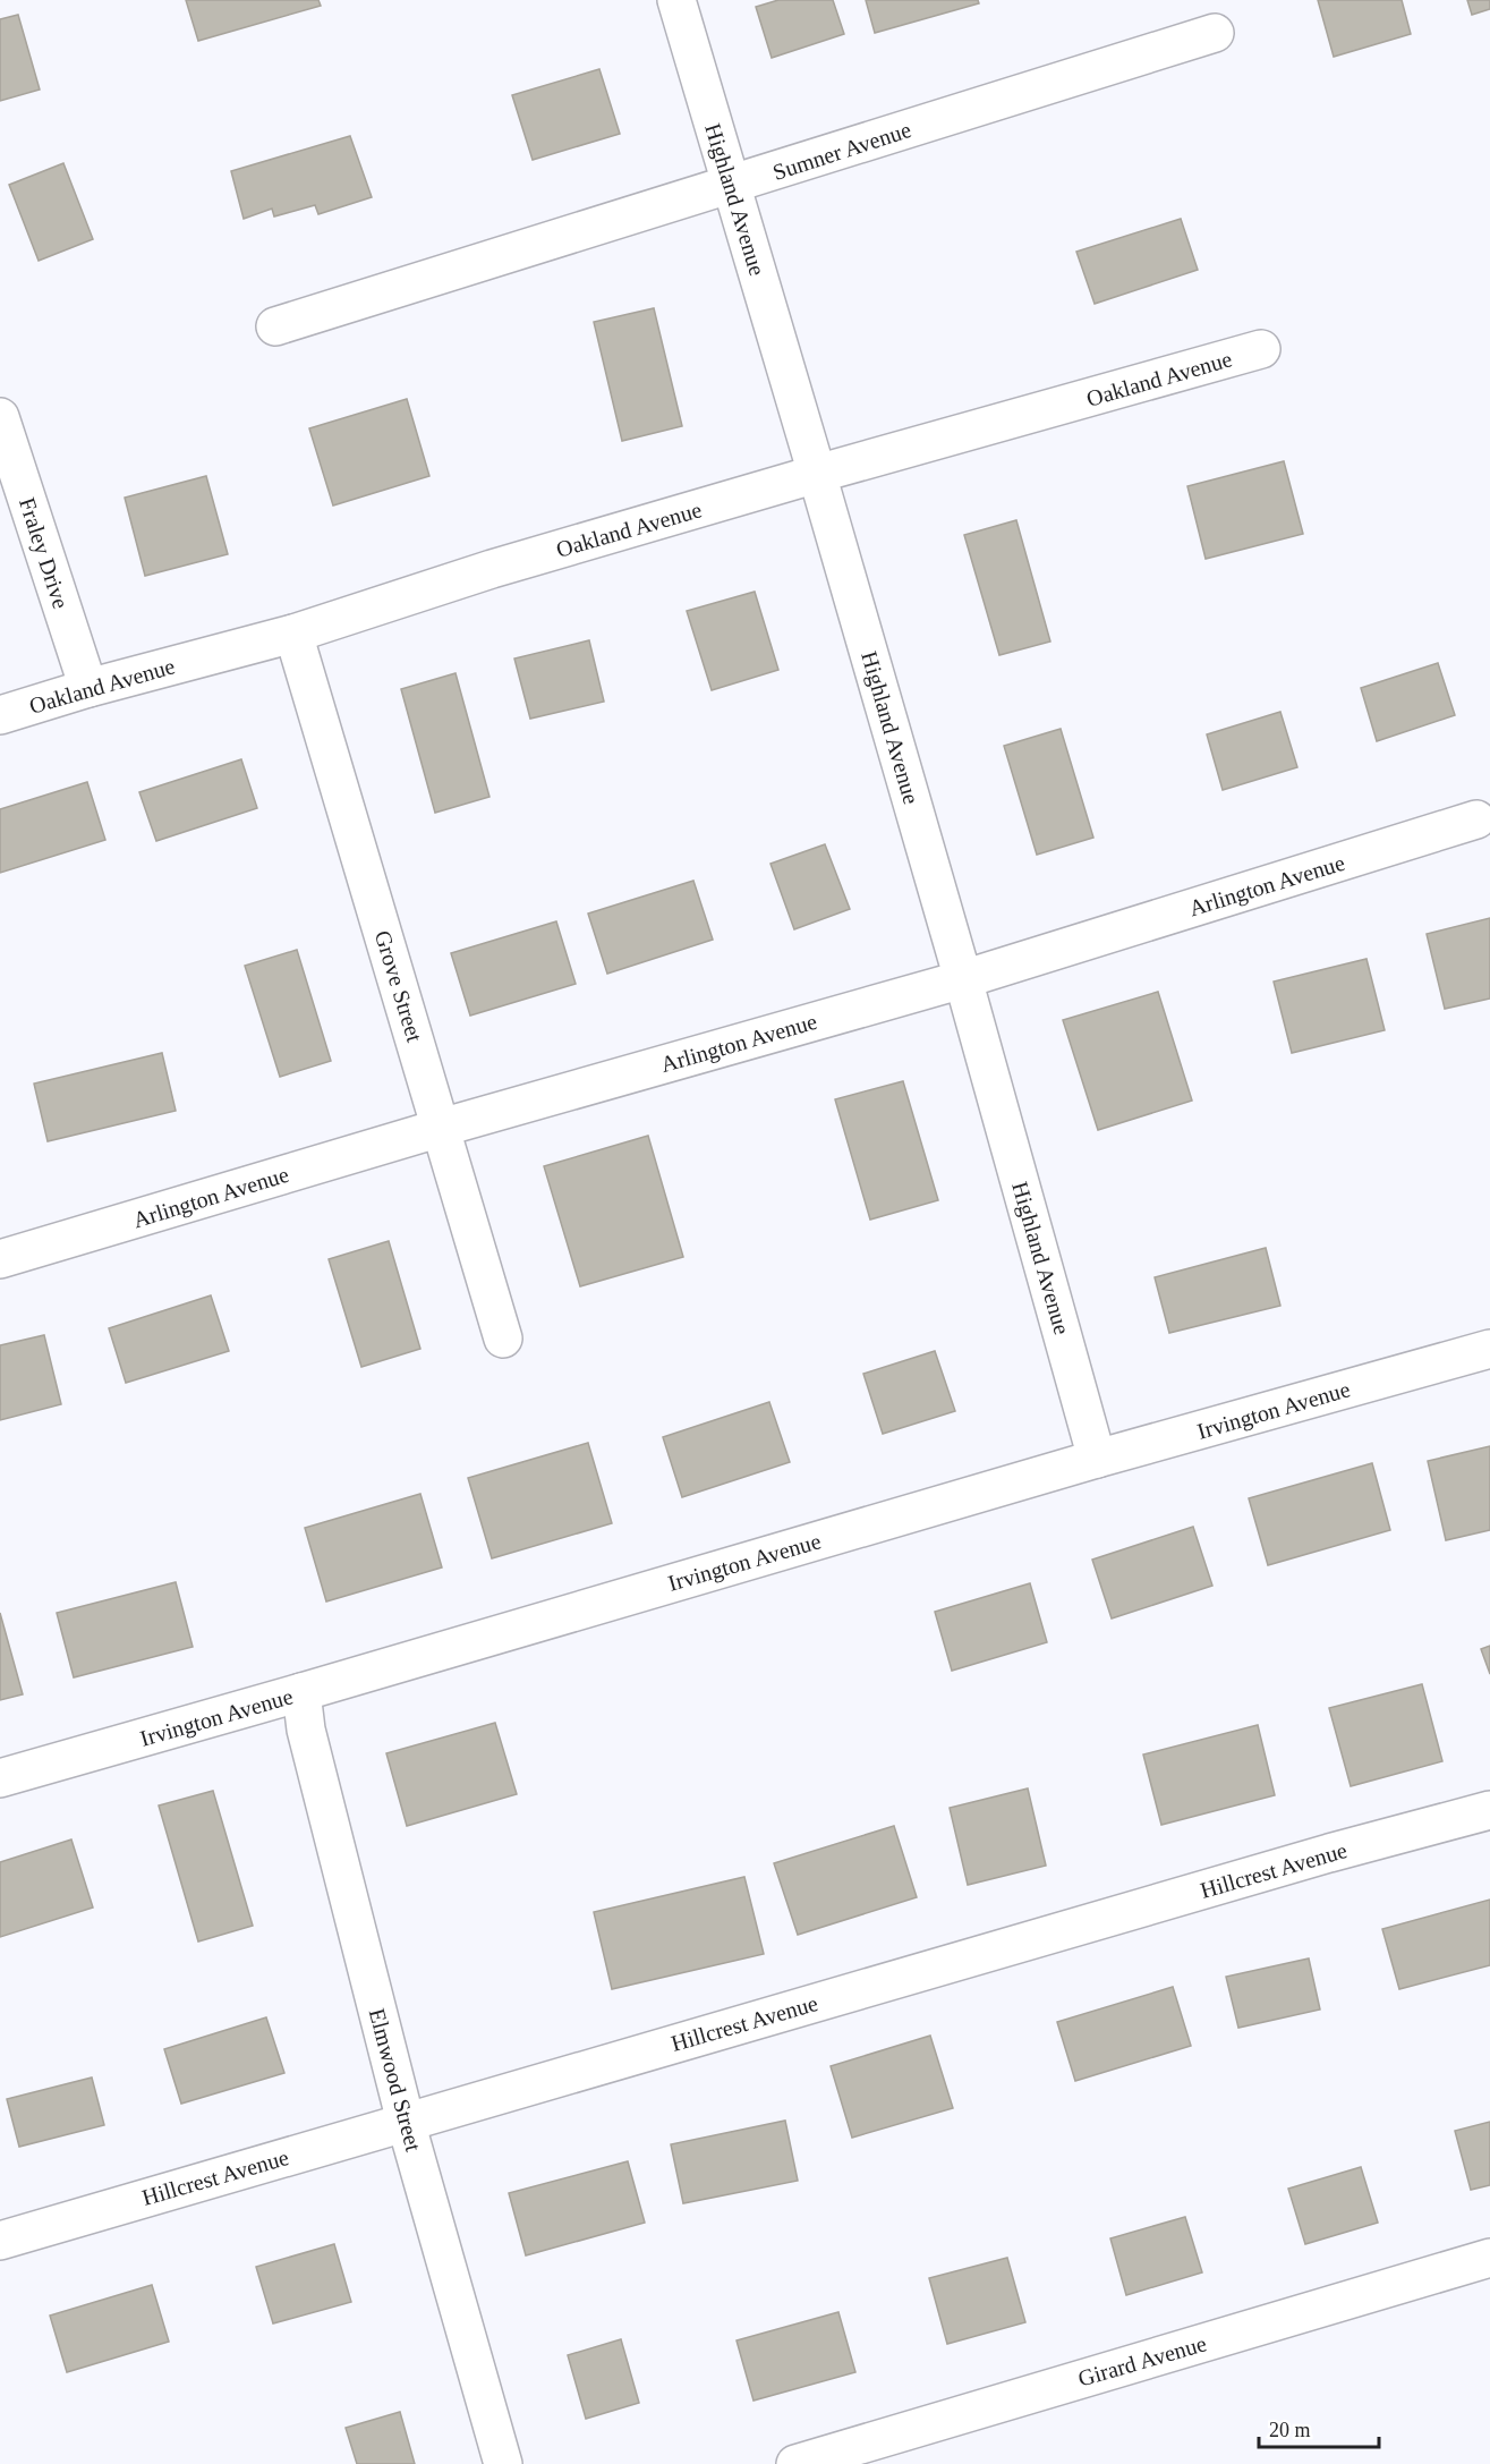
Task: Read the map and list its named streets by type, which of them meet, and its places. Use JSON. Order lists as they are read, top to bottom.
{
  "streets": {
    "street": [
      "Sumner Avenue",
      "Highland Avenue",
      "Oakland Avenue",
      "Fraley Drive",
      "Arlington Avenue",
      "Grove Street",
      "Irvington Avenue",
      "Hillcrest Avenue",
      "Elmwood Street",
      "Girard Avenue"
    ]
  },
  "crossings": [
    ["Sumner Avenue", "Highland Avenue"],
    ["Highland Avenue", "Oakland Avenue"],
    ["Highland Avenue", "Arlington Avenue"],
    ["Highland Avenue", "Irvington Avenue"],
    ["Oakland Avenue", "Fraley Drive"],
    ["Oakland Avenue", "Grove Street"],
    ["Arlington Avenue", "Grove Street"],
    ["Irvington Avenue", "Elmwood Street"],
    ["Hillcrest Avenue", "Elmwood Street"]
  ],
  "scale_bar": "20 m"
}
